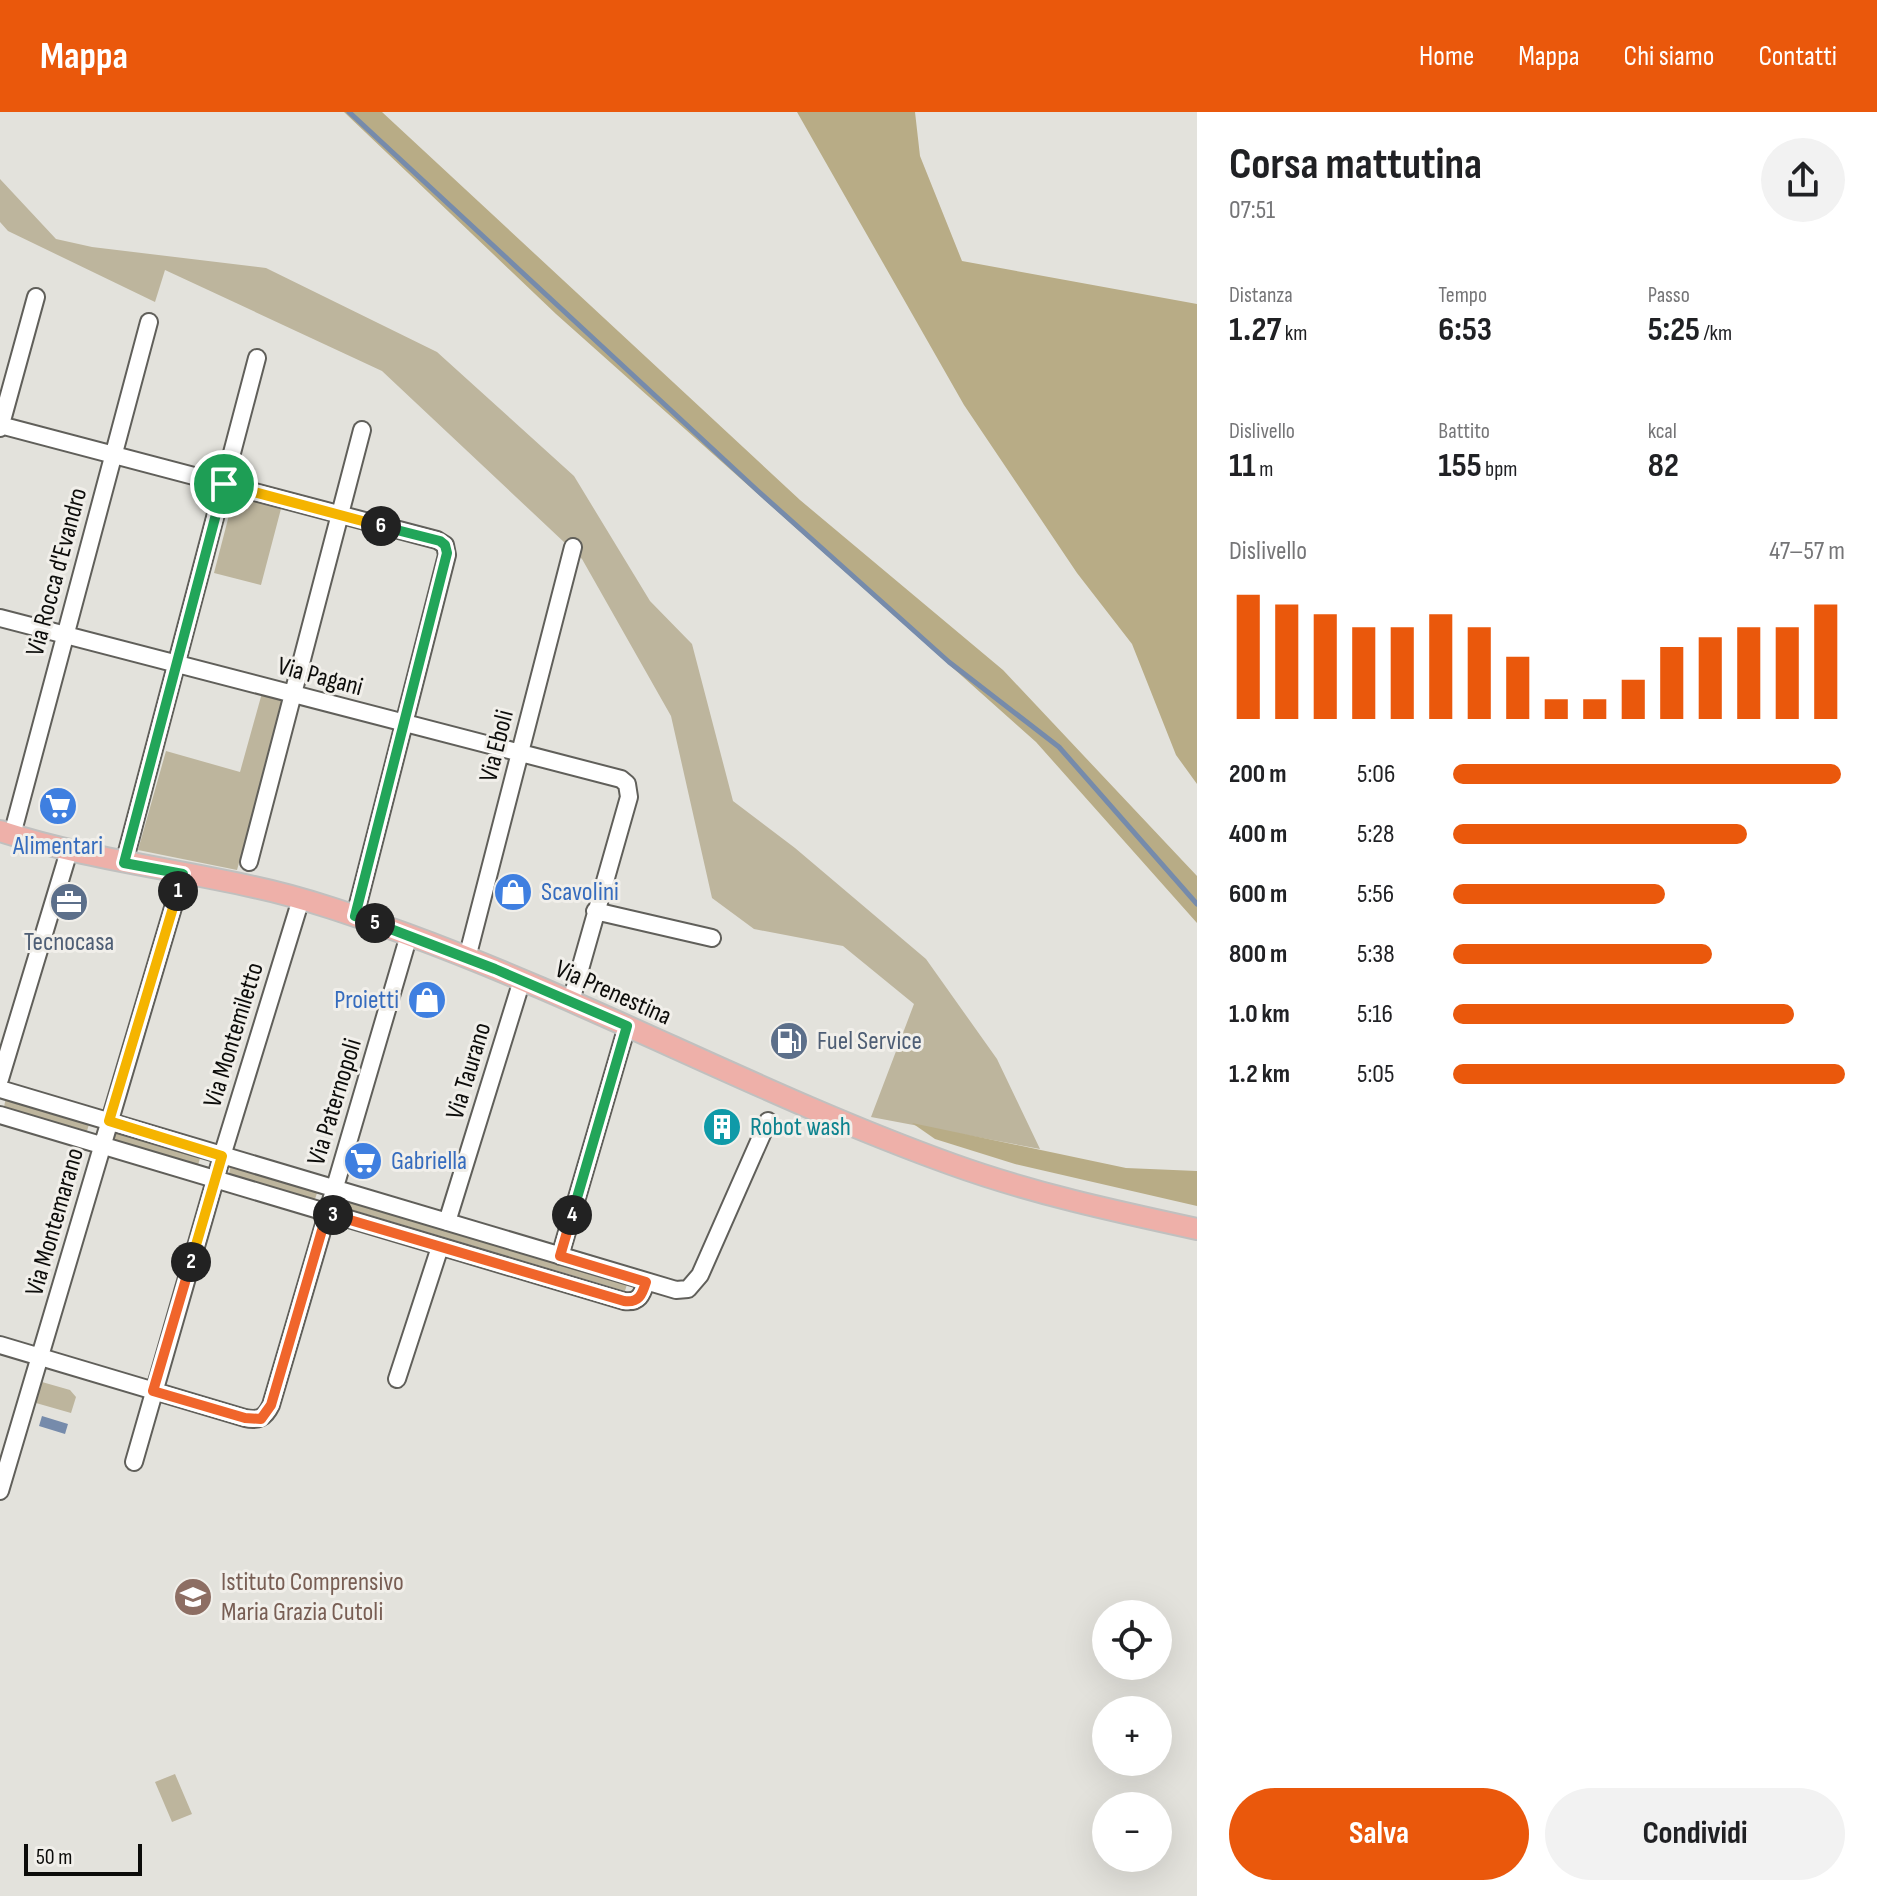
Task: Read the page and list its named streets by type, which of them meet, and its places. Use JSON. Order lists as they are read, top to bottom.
{
  "streets": {
    "main road": ["Via Prenestina"],
    "street": [
      "Via Rocca d'Evandro",
      "Via Pagani",
      "Via Eboli",
      "Via Montemiletto",
      "Via Taurano",
      "Via Paternopoli",
      "Via Montemarano"
    ]
  },
  "crossings": [
    ["Via Rocca d'Evandro", "Via Pagani"],
    ["Via Rocca d'Evandro", "Via Prenestina"],
    ["Via Pagani", "Via Eboli"],
    ["Via Eboli", "Via Prenestina"],
    ["Via Prenestina", "Via Montemiletto"],
    ["Via Prenestina", "Via Taurano"],
    ["Via Prenestina", "Via Paternopoli"],
    ["Via Prenestina", "Via Montemarano"],
    ["Via Montemiletto", "Via Paternopoli"]
  ],
  "places": {
    "supermarket": ["Alimentari", "Gabriella"],
    "shop": ["Scavolini", "Proietti"],
    "office": ["Tecnocasa"],
    "fuel station": ["Fuel Service"],
    "building": ["Robot wash"],
    "school or university": ["Istituto Comprensivo Maria Grazia Cutoli"]
  },
  "scale_bar": "50 m",
  "page": {
    "header": "Mappa",
    "nav": [
      "Home",
      "Mappa",
      "Chi siamo",
      "Contatti"
    ],
    "heading": ["Corsa mattutina", "07:51"],
    "stats": [
      ["Distanza", "1.27 km"],
      ["Tempo", "6:53"],
      ["Passo", "5:25 /km"],
      ["Dislivello", "11 m"],
      ["Battito", "155 bpm"],
      ["kcal", "82"]
    ],
    "pins": [
      "6",
      "1",
      "5",
      "3",
      "4",
      "2"
    ],
    "chart": ["Dislivello", "47–57 m"],
    "list": [
      {
        "name": "200 m",
        "note": "5:06"
      },
      {
        "name": "400 m",
        "note": "5:28"
      },
      {
        "name": "600 m",
        "note": "5:56"
      },
      {
        "name": "800 m",
        "note": "5:38"
      },
      {
        "name": "1.0 km",
        "note": "5:16"
      },
      {
        "name": "1.2 km",
        "note": "5:05"
      }
    ],
    "map_buttons": ["+", "−"],
    "buttons": ["Salva", "Condividi"],
    "scale": "50 m"
  }
}
